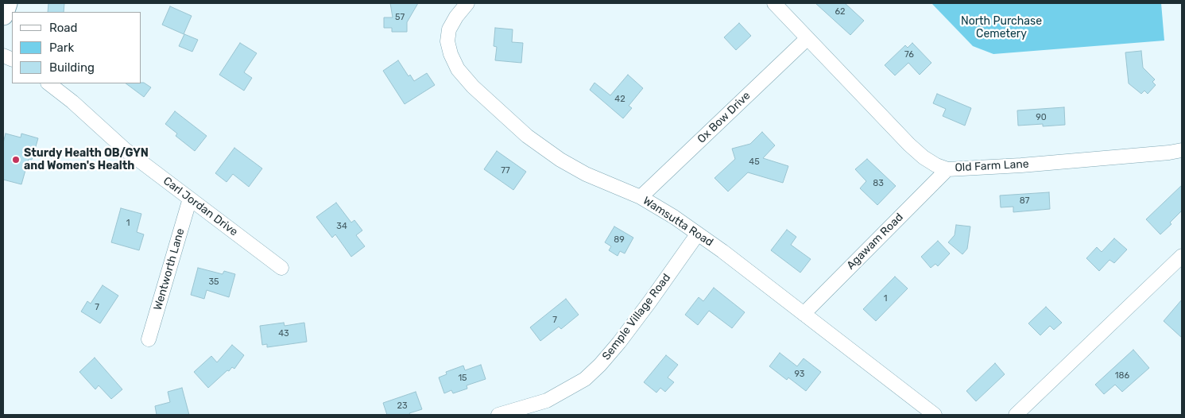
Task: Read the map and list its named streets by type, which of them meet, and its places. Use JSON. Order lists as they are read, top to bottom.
{
  "streets": {
    "street": [
      "Ox Bow Drive",
      "Old Farm Lane",
      "Carl Jordan Drive",
      "Wamsutta Road",
      "Agawam Road",
      "Wentworth Lane",
      "Semple Village Road"
    ]
  },
  "crossings": [
    ["Ox Bow Drive", "Old Farm Lane"],
    ["Ox Bow Drive", "Wamsutta Road"],
    ["Old Farm Lane", "Agawam Road"],
    ["Carl Jordan Drive", "Wentworth Lane"],
    ["Wamsutta Road", "Agawam Road"],
    ["Wamsutta Road", "Semple Village Road"]
  ],
  "parks": ["North Purchase Cemetery"],
  "places": ["Sturdy Health OB/GYN and Women's Health"],
  "house_numbers": [
    "62",
    "57",
    "76",
    "42",
    "90",
    "45",
    "77",
    "83",
    "87",
    "1",
    "34",
    "89",
    "35",
    "1",
    "7",
    "7",
    "43",
    "93",
    "186",
    "15",
    "23"
  ],
  "legend": ["Road", "Park", "Building"]
}
